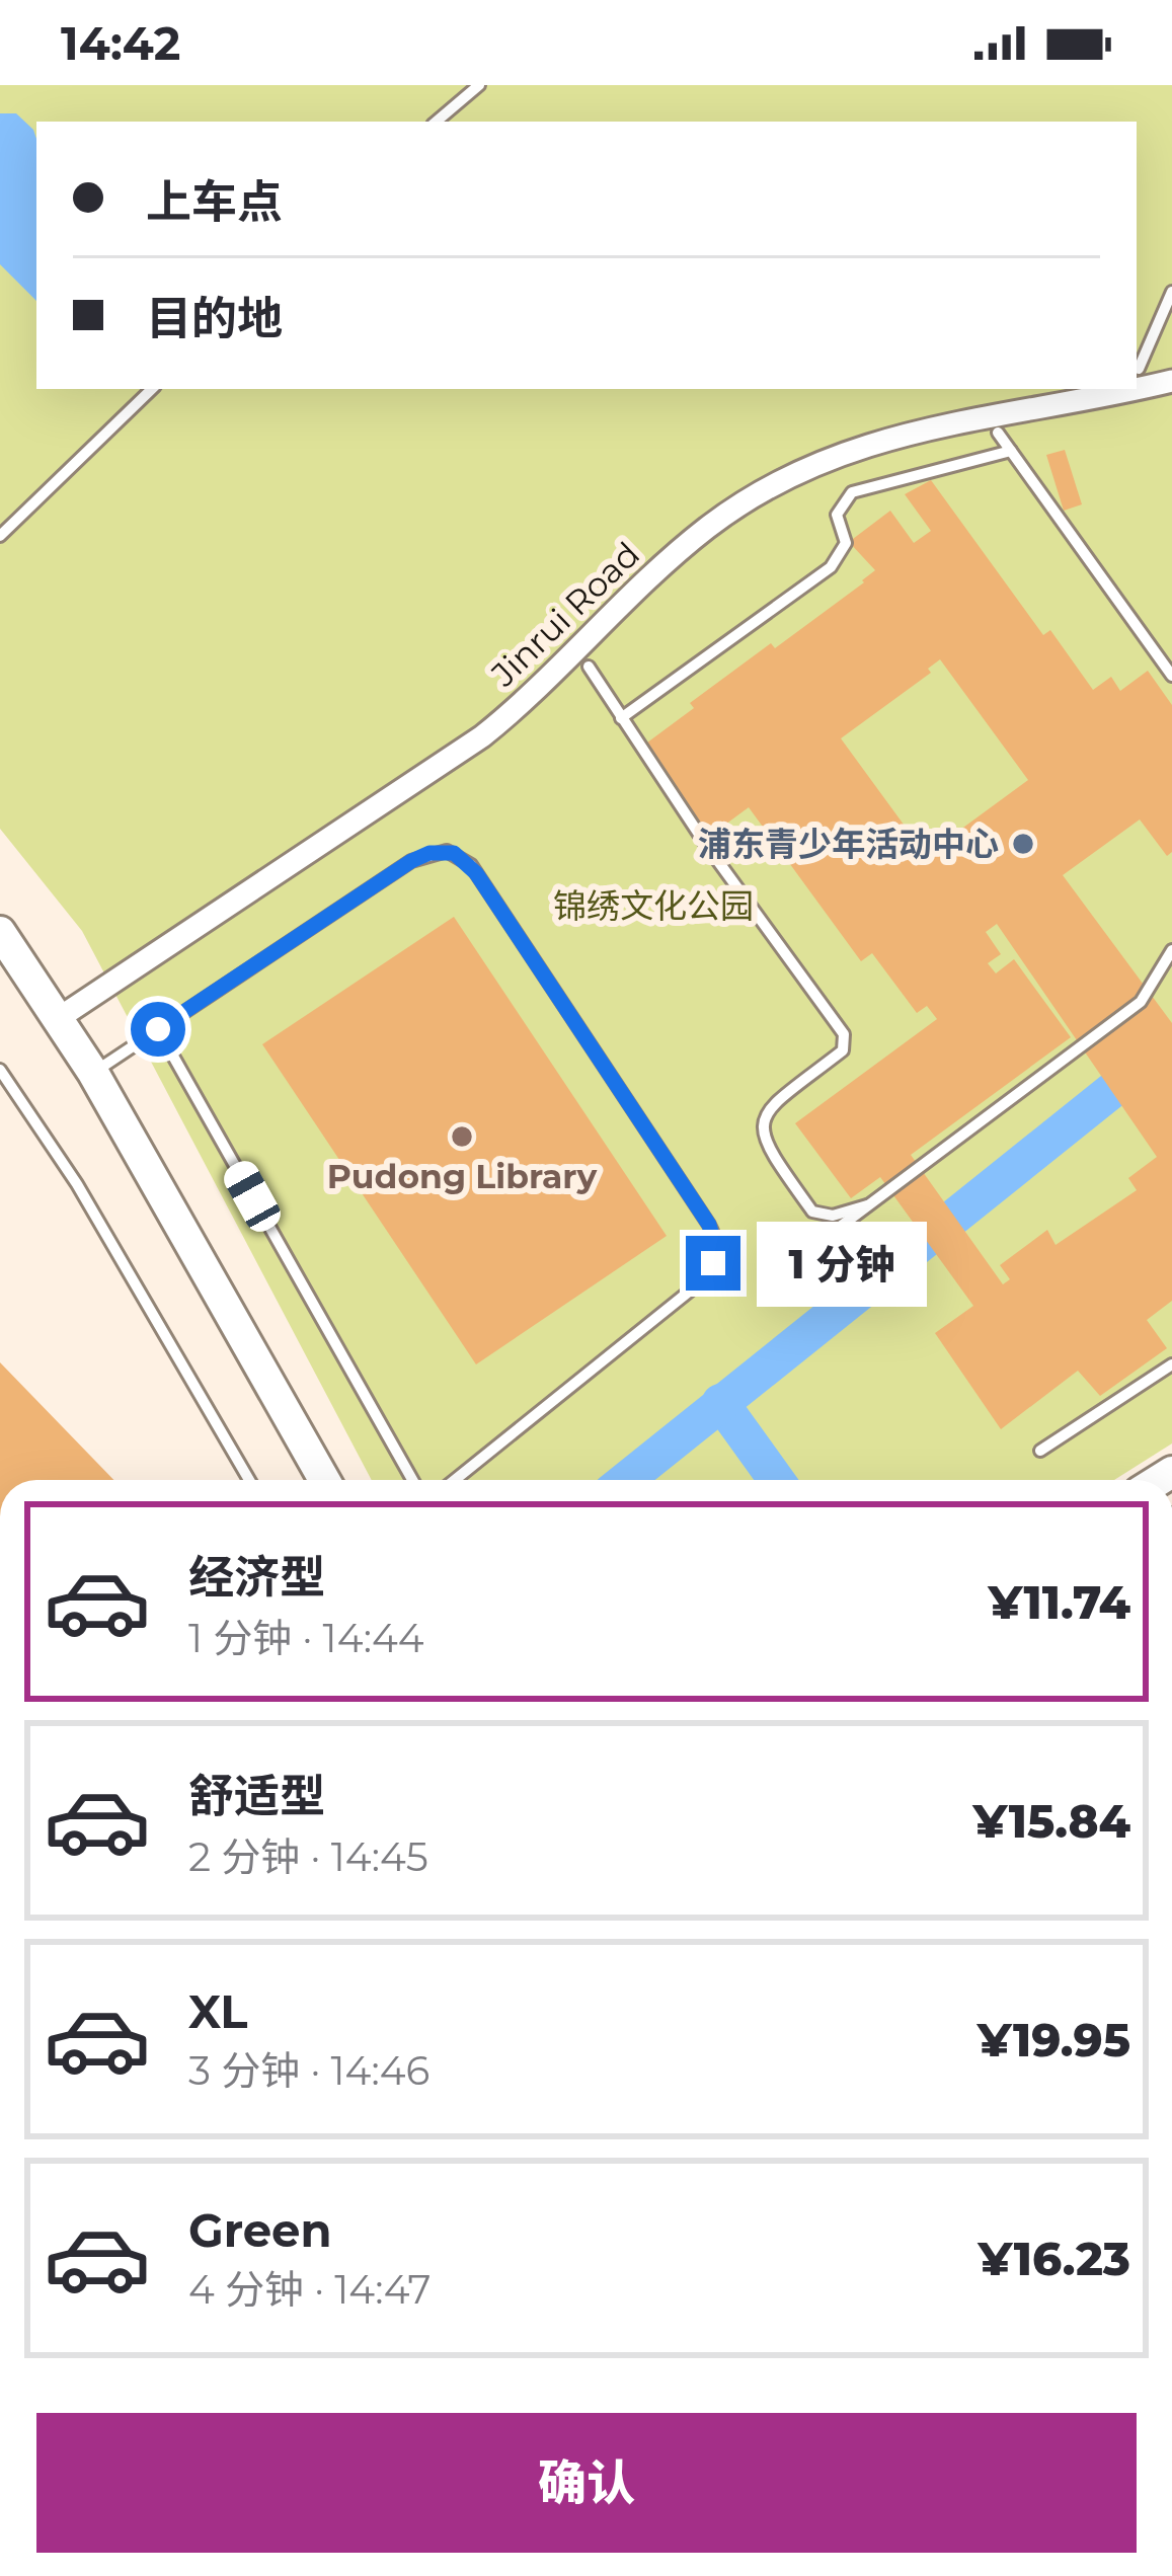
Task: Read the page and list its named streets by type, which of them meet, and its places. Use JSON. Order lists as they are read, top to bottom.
{
  "streets": {
    "street": ["Jinrui Road"]
  },
  "parks": ["锦绣文化公园"],
  "places": ["浦东青少年活动中心", "Pudong Library"],
  "page": {
    "status": "14:42",
    "banner": ["上车点", "目的地"],
    "bubble": "1 分钟",
    "list": [
      {
        "name": "经济型",
        "note": "1 分钟 · 14:44",
        "value": "¥11.74"
      },
      {
        "name": "舒适型",
        "note": "2 分钟 · 14:45",
        "value": "¥15.84"
      },
      {
        "name": "XL",
        "note": "3 分钟 · 14:46",
        "value": "¥19.95"
      },
      {
        "name": "Green",
        "note": "4 分钟 · 14:47",
        "value": "¥16.23"
      }
    ],
    "buttons": "确认"
  }
}
